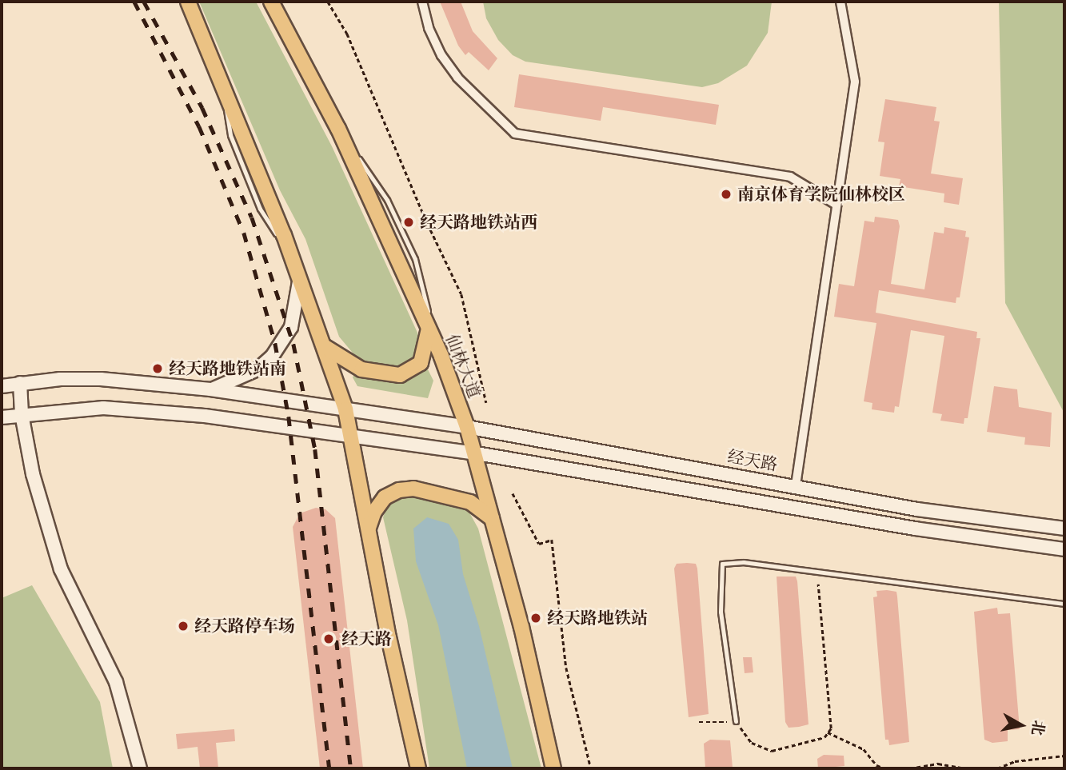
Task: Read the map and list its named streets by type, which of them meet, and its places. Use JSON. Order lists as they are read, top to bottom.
{
  "streets": {
    "main road": ["仙林大道", "经天路"]
  },
  "crossings": [
    ["仙林大道", "经天路"]
  ],
  "places": [
    "南京体育学院仙林校区",
    "经天路地铁站西",
    "经天路地铁站南",
    "经天路地铁站",
    "经天路停车场",
    "经天路"
  ],
  "north": "right"
}
